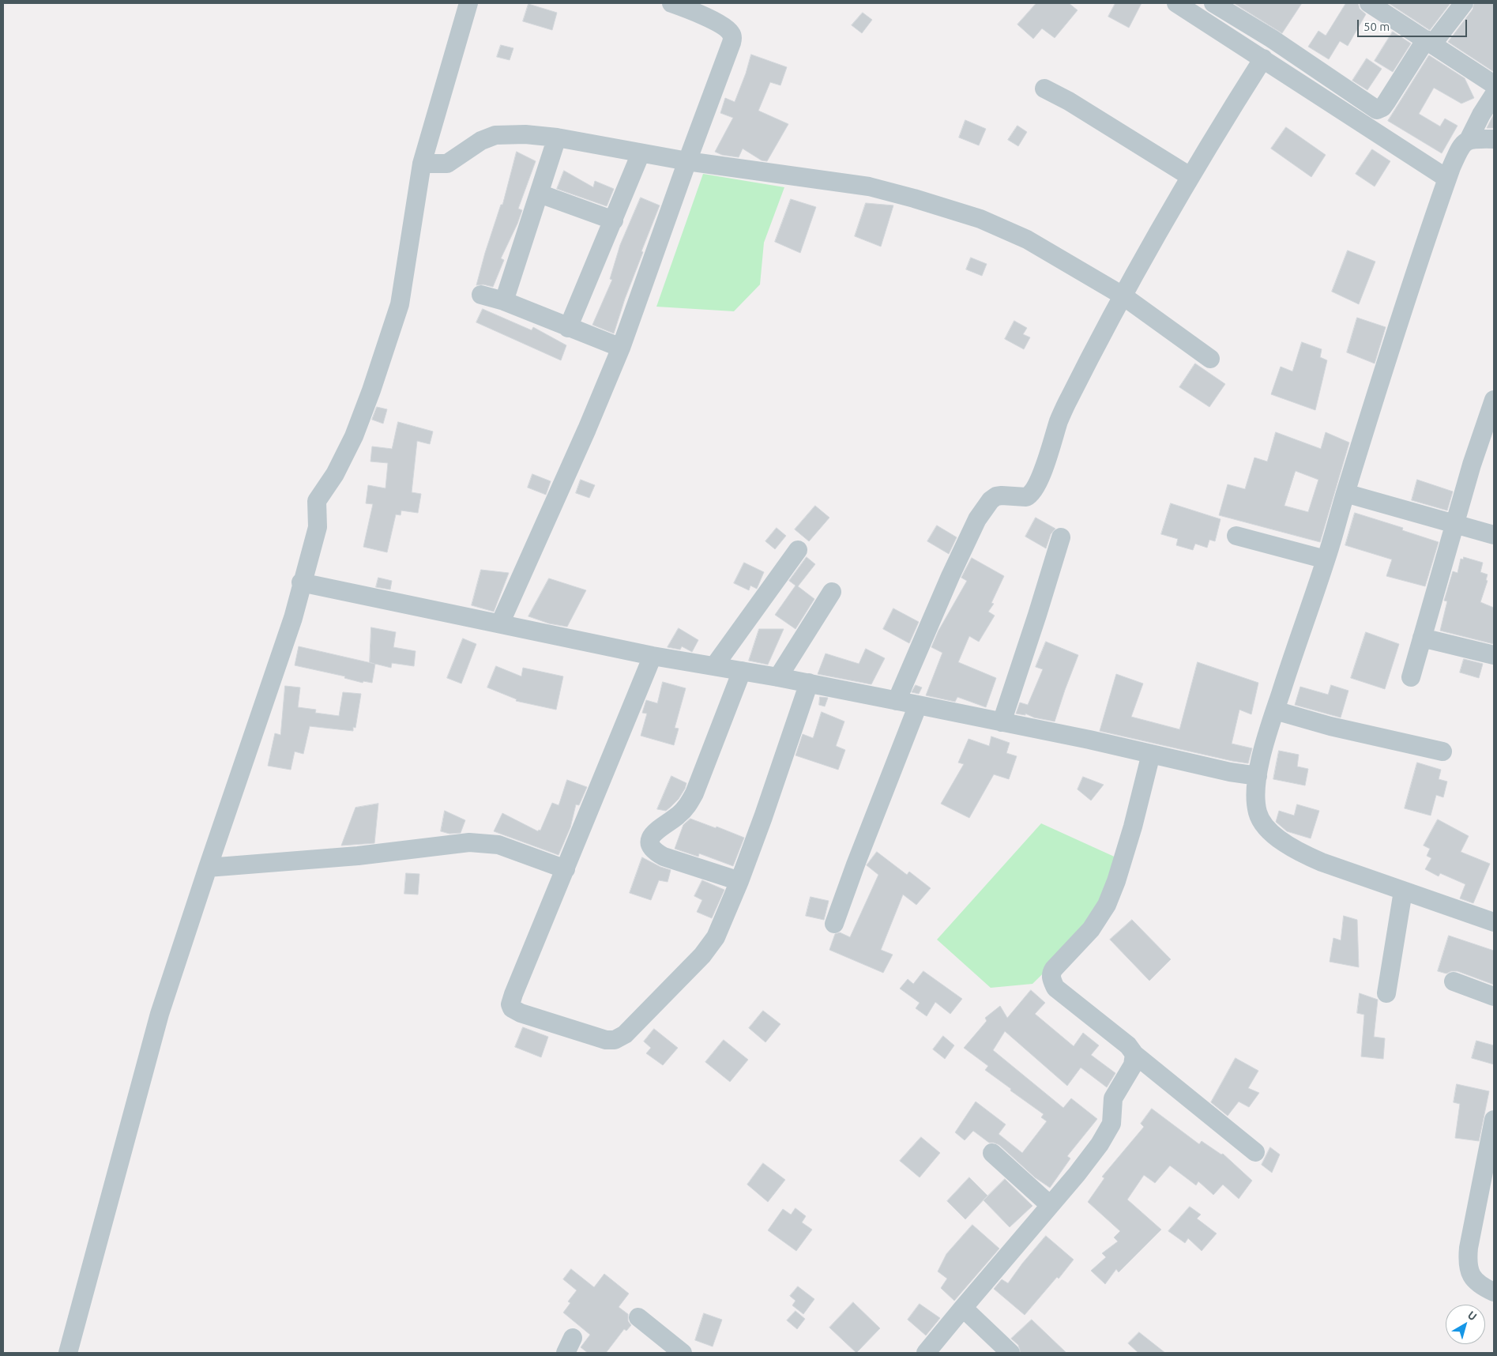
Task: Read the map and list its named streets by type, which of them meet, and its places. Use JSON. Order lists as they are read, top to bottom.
{
  "scale_bar": "50 m",
  "north": "top right"
}
